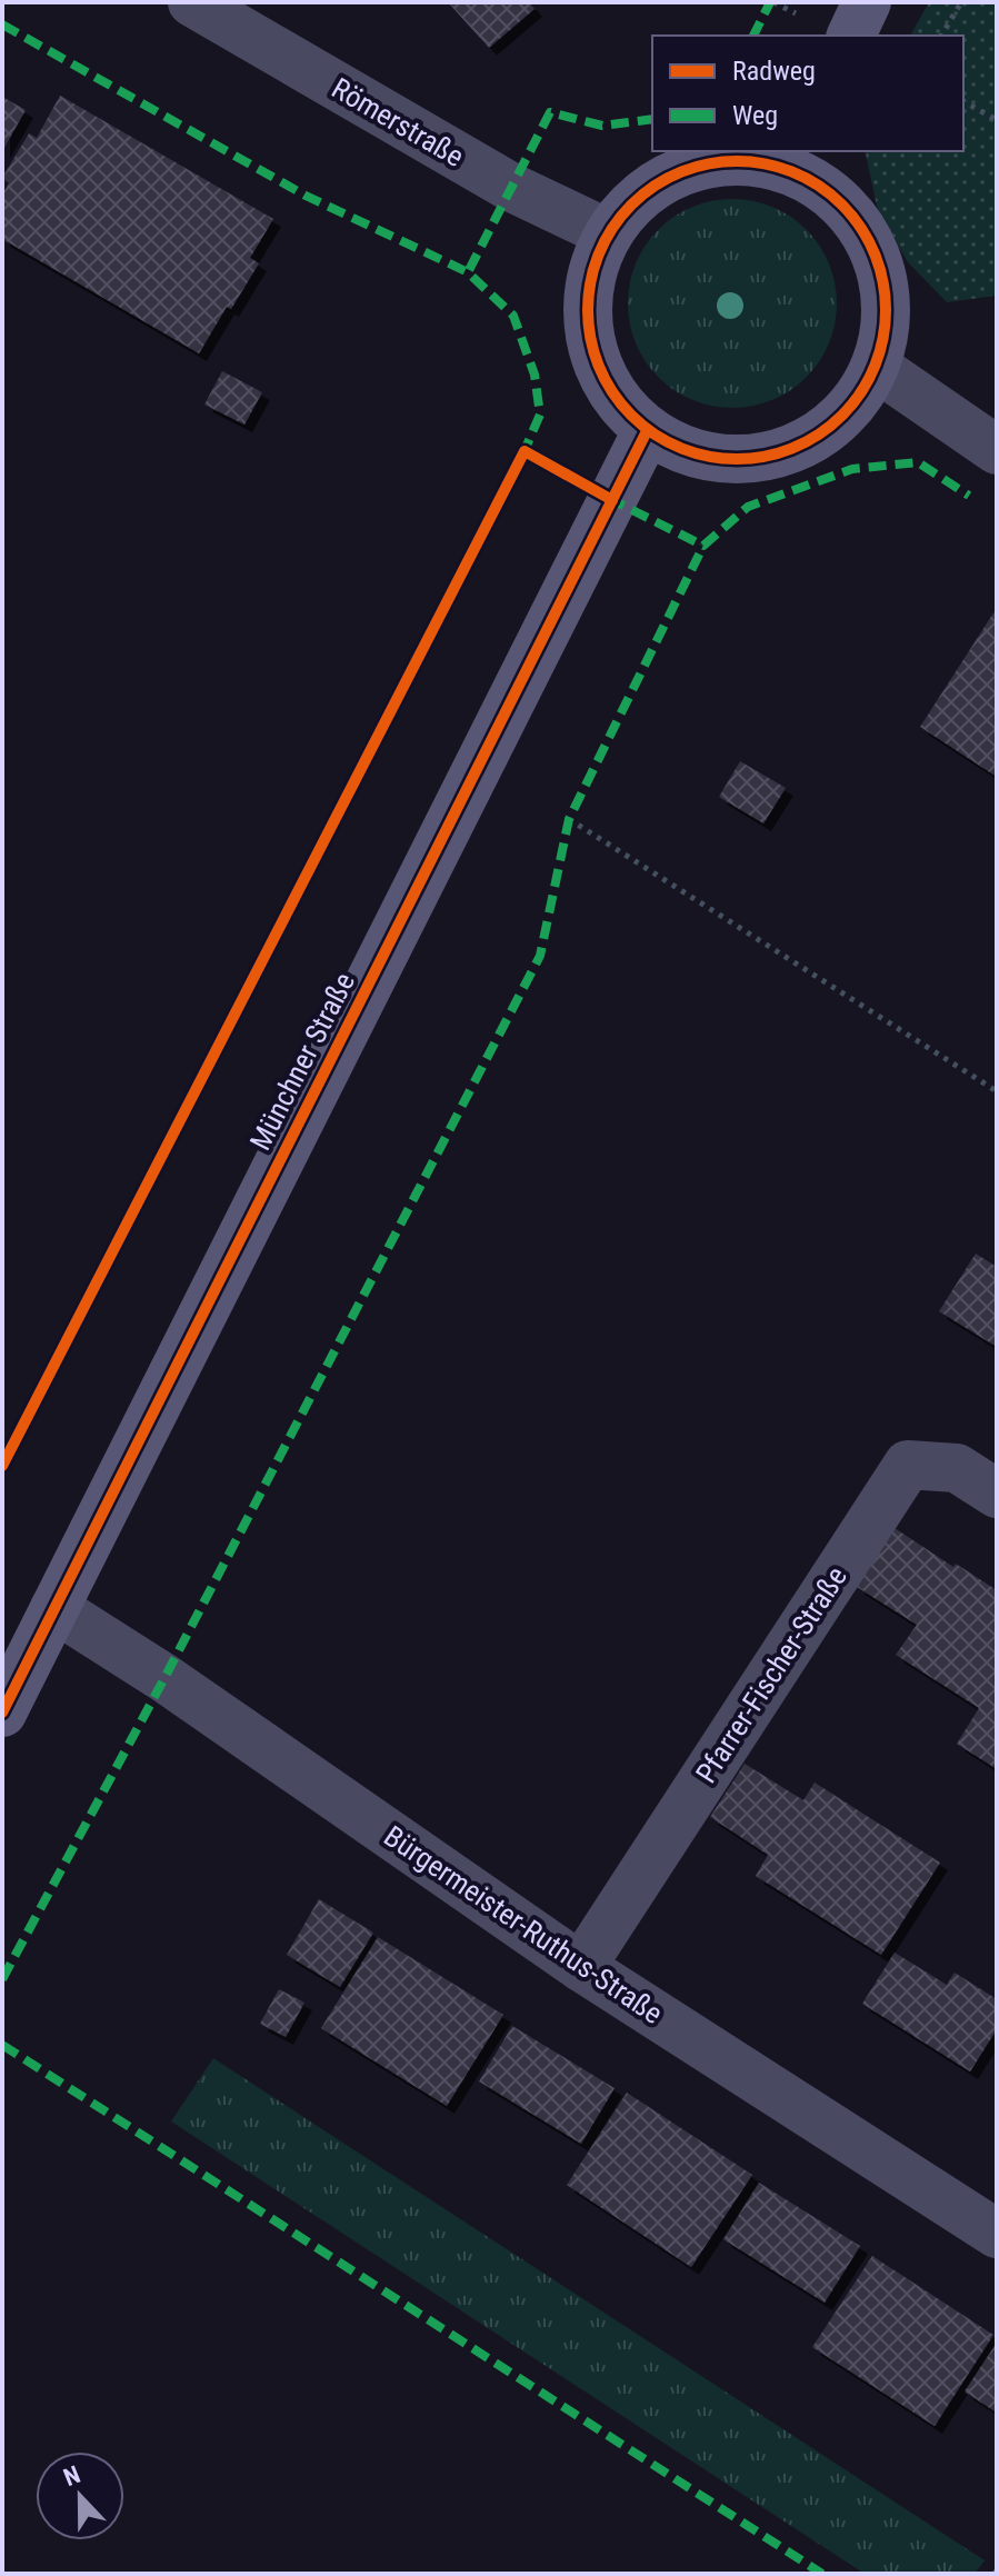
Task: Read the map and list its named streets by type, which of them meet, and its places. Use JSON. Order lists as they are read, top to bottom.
{
  "streets": {
    "street": [
      "Römerstraße",
      "Münchner Straße",
      "Pfarrer-Fischer-Straße",
      "Bürgermeister-Ruthus-Straße"
    ]
  },
  "crossings": [
    ["Römerstraße", "Münchner Straße"],
    ["Münchner Straße", "Bürgermeister-Ruthus-Straße"],
    ["Pfarrer-Fischer-Straße", "Bürgermeister-Ruthus-Straße"]
  ],
  "legend": ["Radweg", "Weg"],
  "north": "top"
}
